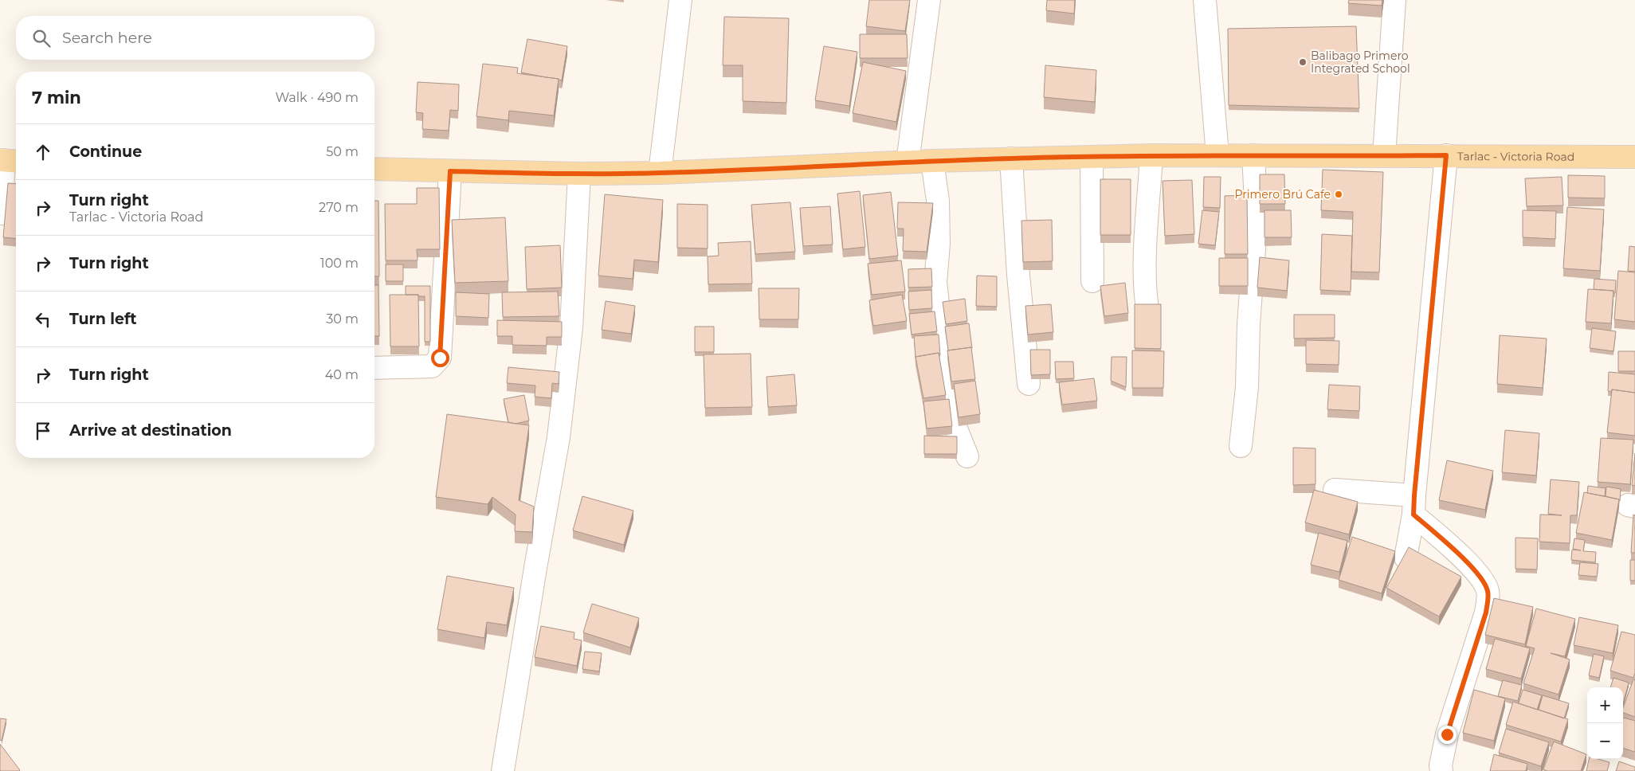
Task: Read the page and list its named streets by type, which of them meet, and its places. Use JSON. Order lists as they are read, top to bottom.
{
  "streets": {
    "main road": ["Tarlac - Victoria Road"]
  },
  "places": ["Balibago Primero Integrated School", "Primero Brú Cafe"],
  "page": {
    "search": "Search here",
    "heading": ["7 min", "Walk · 490 m"],
    "list": [
      ["Continue", "50 m"],
      ["Turn right", "Tarlac - Victoria Road", "270 m"],
      ["Turn right", "100 m"],
      ["Turn left", "30 m"],
      ["Turn right", "40 m"],
      "Arrive at destination"
    ],
    "map_buttons": ["+", "−"]
  }
}
